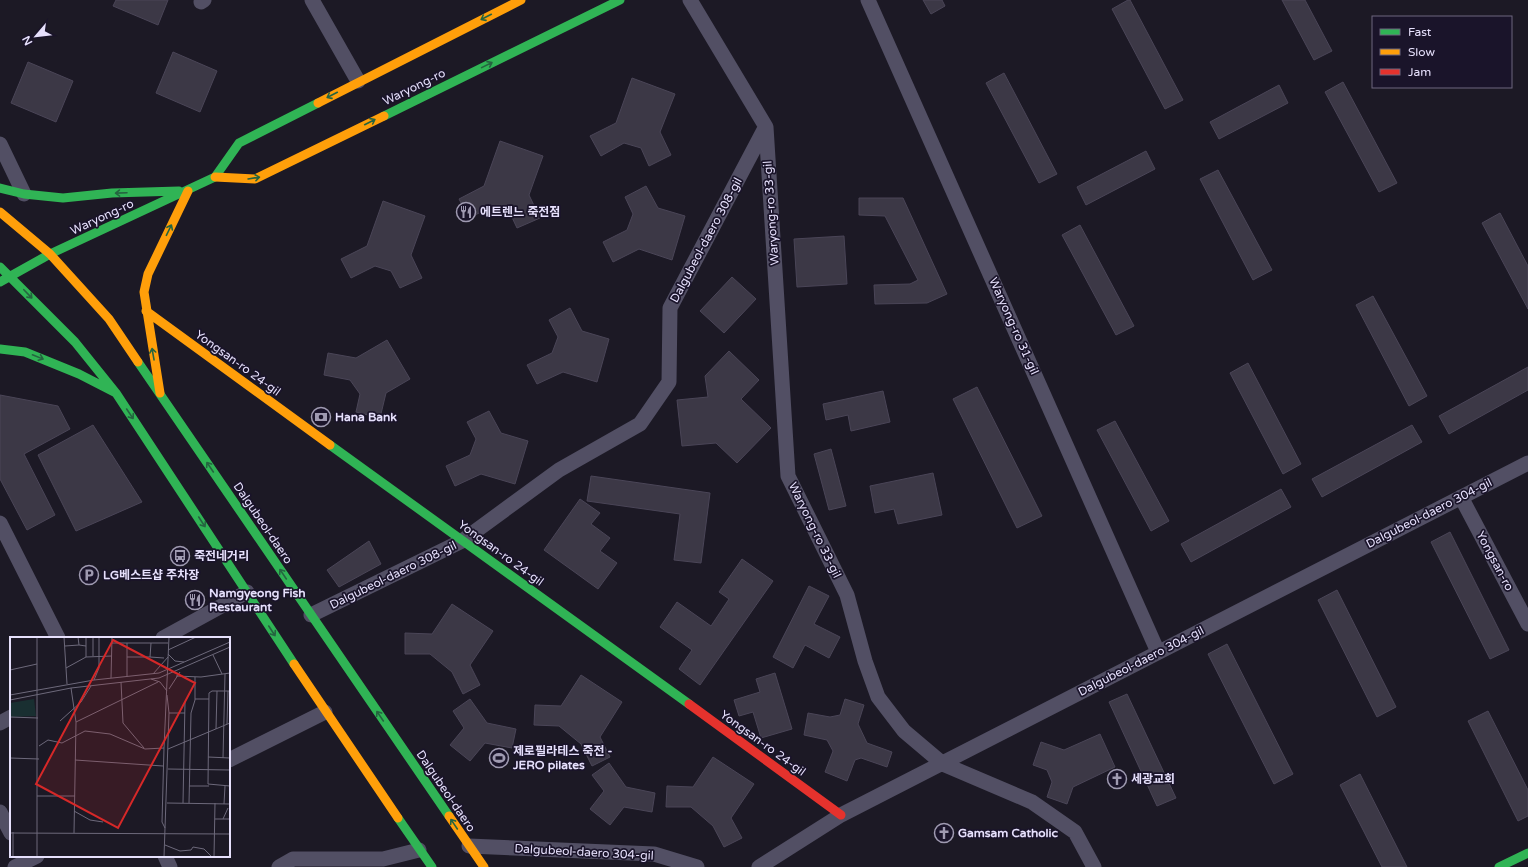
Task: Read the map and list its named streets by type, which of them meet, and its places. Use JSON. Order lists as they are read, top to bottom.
{
  "streets": {
    "main road": ["Waryong-ro", "Yongsan-ro 24-gil", "Dalgubeol-daero"],
    "street": [
      "Waryong-ro 33-gil",
      "Dalgubeol-daero 308-gil",
      "Waryong-ro 31-gil",
      "Dalgubeol-daero 304-gil",
      "Yongsan-ro"
    ]
  },
  "crossings": [
    ["Waryong-ro", "Dalgubeol-daero"],
    ["Waryong-ro 33-gil", "Dalgubeol-daero 308-gil"],
    ["Waryong-ro 33-gil", "Dalgubeol-daero 304-gil"],
    ["Dalgubeol-daero 308-gil", "Yongsan-ro 24-gil"],
    ["Dalgubeol-daero 308-gil", "Dalgubeol-daero"],
    ["Waryong-ro 31-gil", "Dalgubeol-daero 304-gil"],
    ["Yongsan-ro 24-gil", "Dalgubeol-daero 304-gil"],
    ["Dalgubeol-daero 304-gil", "Dalgubeol-daero"],
    ["Dalgubeol-daero 304-gil", "Yongsan-ro"]
  ],
  "places": {
    "restaurant": ["에트렌느 죽전점", "Namgyeong Fish Restaurant"],
    "bank": ["Hana Bank"],
    "bus stop": ["죽전네거리"],
    "parking": ["LG베스트샵 주차장"],
    "sports": ["제로필라테스 죽전 - JERO pilates"],
    "church": ["세광교회", "Gamsam Catholic"]
  },
  "legend": ["Fast", "Slow", "Jam"],
  "north": "bottom left"
}
